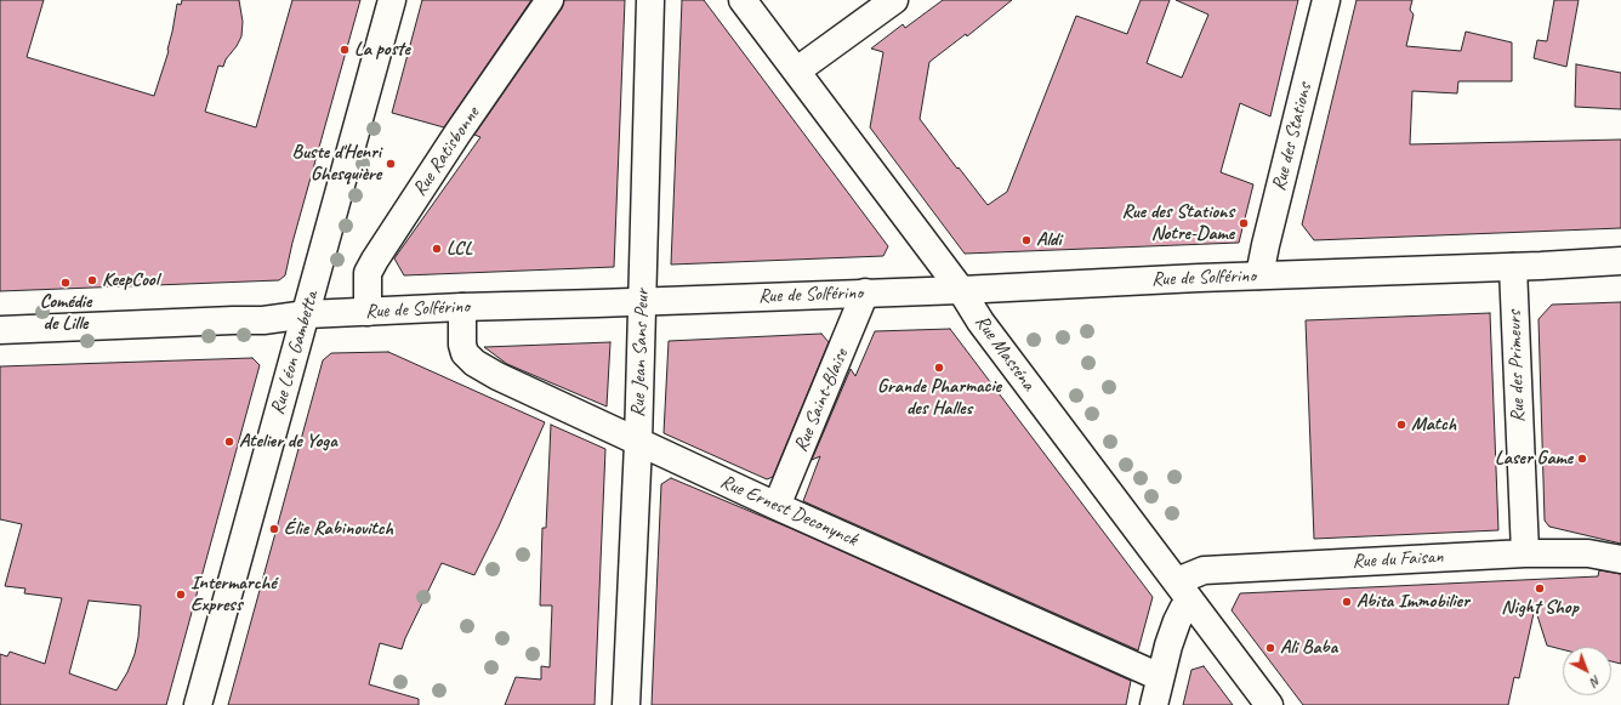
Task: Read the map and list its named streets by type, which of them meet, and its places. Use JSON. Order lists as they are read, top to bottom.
{
  "streets": {
    "street": [
      "Rue des Stations",
      "Rue Ratisbonne",
      "Rue de Solférino",
      "Rue Léon Gambetta",
      "Rue Jean Sans Peur",
      "Rue Masséna",
      "Rue des Primeurs",
      "Rue Saint-Blaise",
      "Rue Ernest Deconynck",
      "Rue du Faisan"
    ]
  },
  "crossings": [
    ["Rue des Stations", "Rue de Solférino"],
    ["Rue Ratisbonne", "Rue de Solférino"],
    ["Rue de Solférino", "Rue Léon Gambetta"],
    ["Rue de Solférino", "Rue Jean Sans Peur"],
    ["Rue de Solférino", "Rue Masséna"],
    ["Rue de Solférino", "Rue des Primeurs"],
    ["Rue de Solférino", "Rue Saint-Blaise"],
    ["Rue de Solférino", "Rue Ernest Deconynck"],
    ["Rue Jean Sans Peur", "Rue Ernest Deconynck"],
    ["Rue Masséna", "Rue du Faisan"],
    ["Rue des Primeurs", "Rue du Faisan"],
    ["Rue Saint-Blaise", "Rue Ernest Deconynck"]
  ],
  "places": [
    "La poste",
    "Buste d'Henri Ghesquière",
    "Rue des Stations Notre-Dame",
    "Aldi",
    "LCL",
    "KeepCool",
    "Comédie de Lille",
    "Grande Pharmacie des Halles",
    "Match",
    "Atelier de Yoga",
    "Laser Game",
    "Élie Rabinovitch",
    "Night Shop",
    "Intermarché Express",
    "Abita Immobilier",
    "Ali Baba"
  ],
  "north": "bottom right"
}
